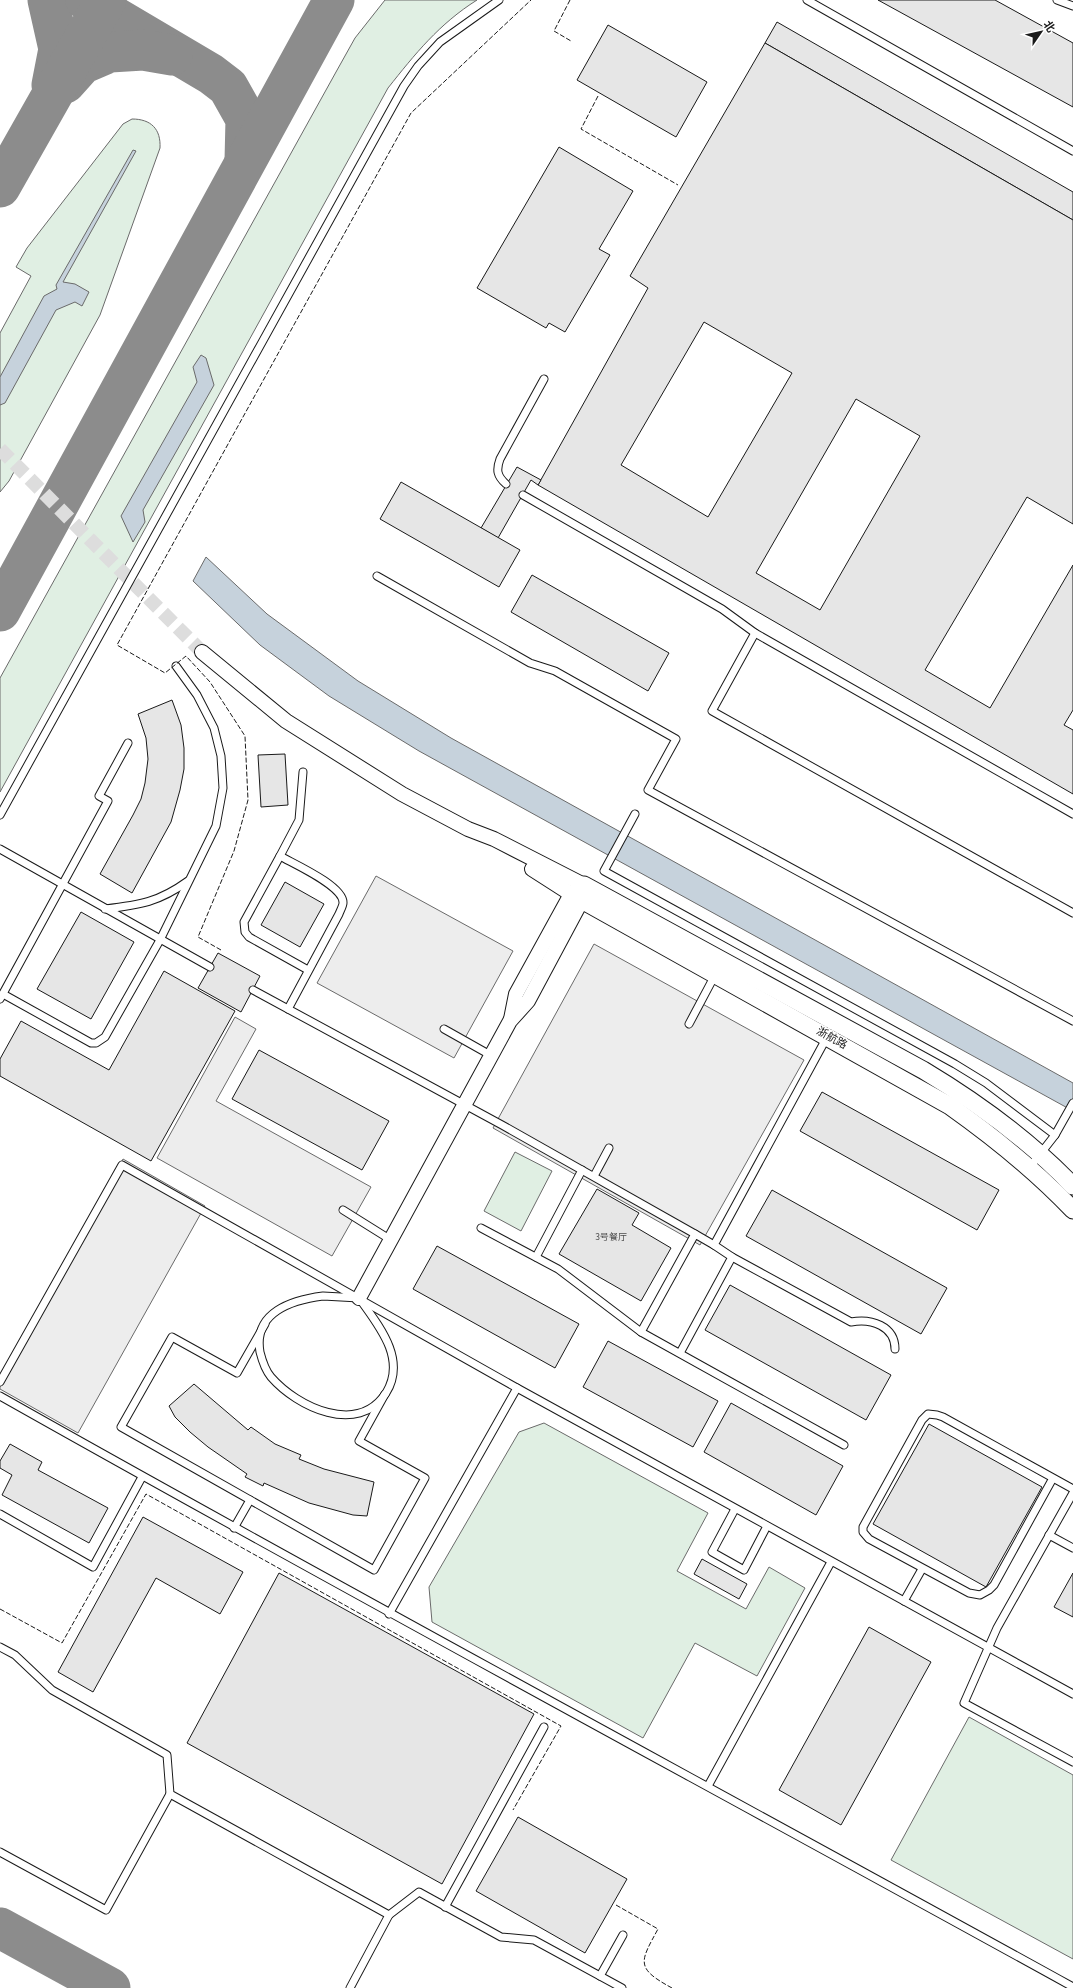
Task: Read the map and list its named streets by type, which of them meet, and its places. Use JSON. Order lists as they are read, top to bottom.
{
  "streets": {
    "street": ["浙航路"]
  },
  "house_numbers": ["3号餐厅"],
  "north": "top right"
}
